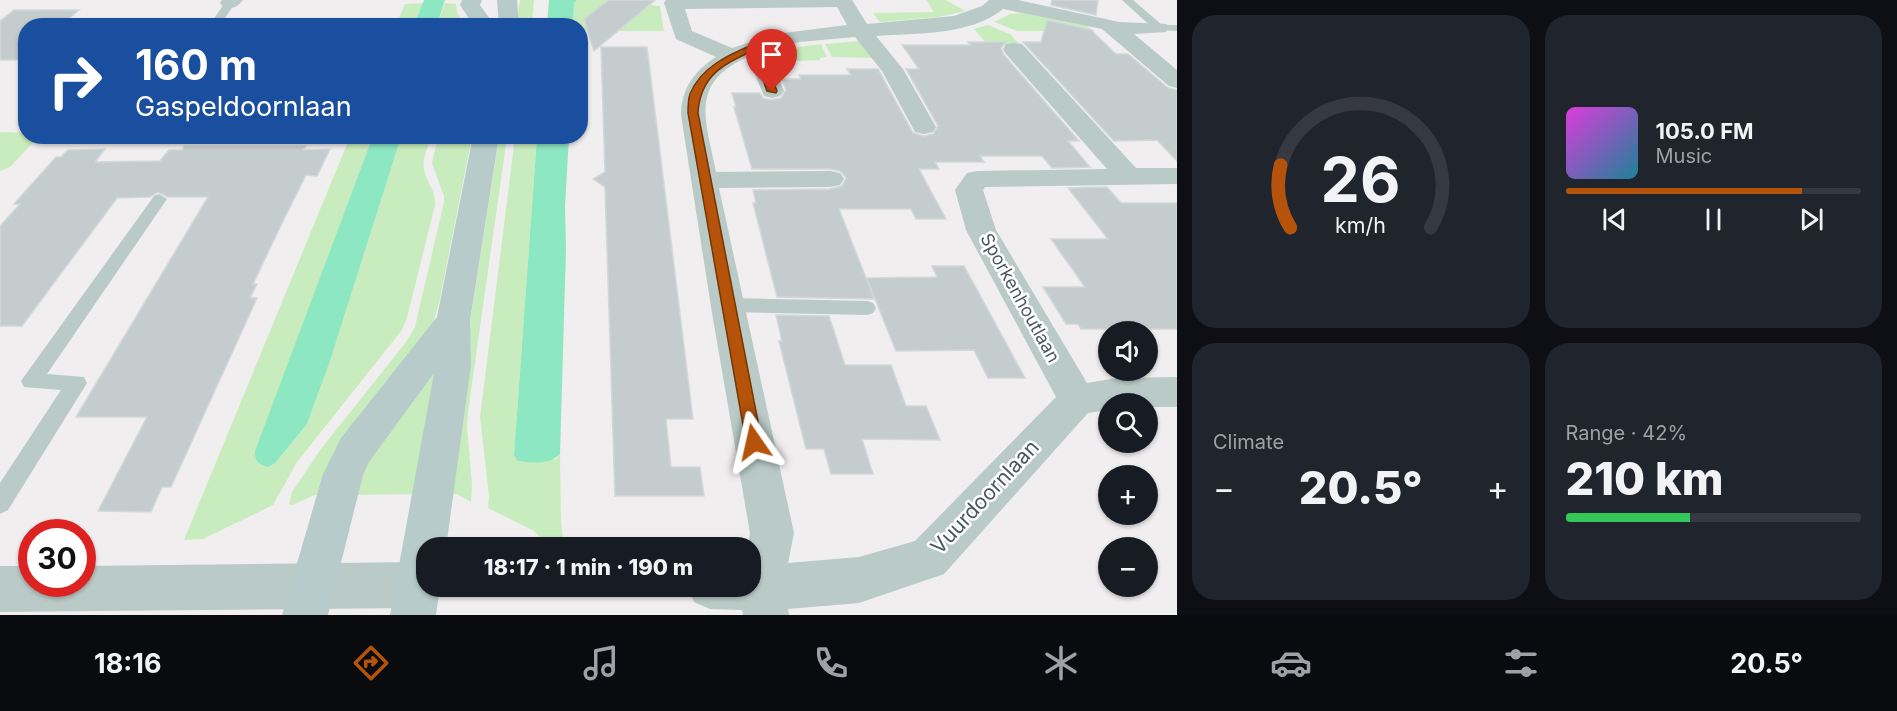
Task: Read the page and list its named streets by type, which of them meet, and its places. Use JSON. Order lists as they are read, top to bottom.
{
  "streets": {
    "street": ["Sporkenhoutlaan", "Vuurdoornlaan"]
  },
  "crossings": [
    ["Sporkenhoutlaan", "Vuurdoornlaan"]
  ],
  "page": {
    "turn": ["160 m", "Gaspeldoornlaan"],
    "song": ["105.0 FM", "Music"],
    "map_buttons": ["+", "−"],
    "tile": [
      "Climate",
      ["Range · 42%", "210 km"]
    ],
    "heat": ["−", "20.5°", "+"],
    "limit": "30",
    "trip": "18:17 · 1 min · 190 m",
    "tabs": ["18:16", "20.5°"],
    "gauge": ["26", "km/h"]
  }
}
